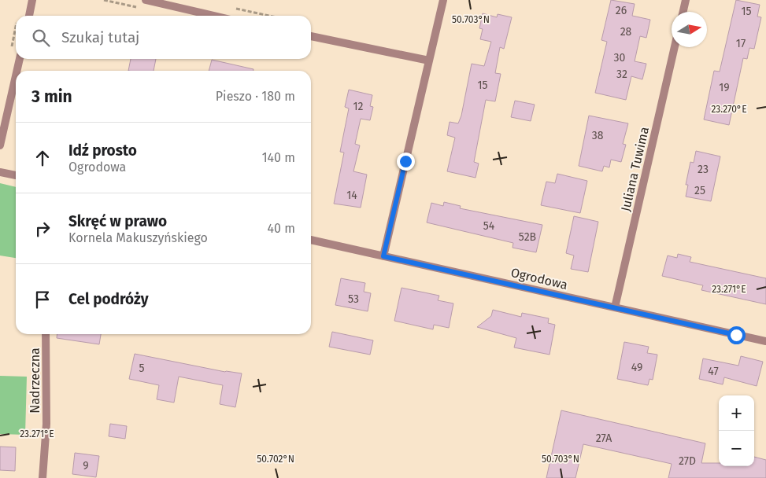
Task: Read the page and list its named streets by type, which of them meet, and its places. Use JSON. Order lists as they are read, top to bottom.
{
  "streets": {
    "street": ["Juliana Tuwima", "Ogrodowa", "Nadrzeczna"]
  },
  "crossings": [
    ["Juliana Tuwima", "Ogrodowa"]
  ],
  "house_numbers": [
    "26",
    "15",
    "28",
    "17",
    "30",
    "32",
    "15",
    "19",
    "12",
    "38",
    "23",
    "25",
    "14",
    "54",
    "52B",
    "53",
    "49",
    "5",
    "47",
    "27A",
    "27D",
    "9"
  ],
  "north": "right",
  "page": {
    "search": "Szukaj tutaj",
    "heading": ["3 min", "Pieszo · 180 m"],
    "list": [
      ["Idź prosto", "Ogrodowa", "140 m"],
      ["Skręć w prawo", "Kornela Makuszyńskiego", "40 m"],
      "Cel podróży"
    ],
    "map_buttons": ["+", "−"]
  },
  "coordinates": [
    "50.703°N",
    "23.270°E",
    "23.271°E",
    "50.702°N"
  ]
}
